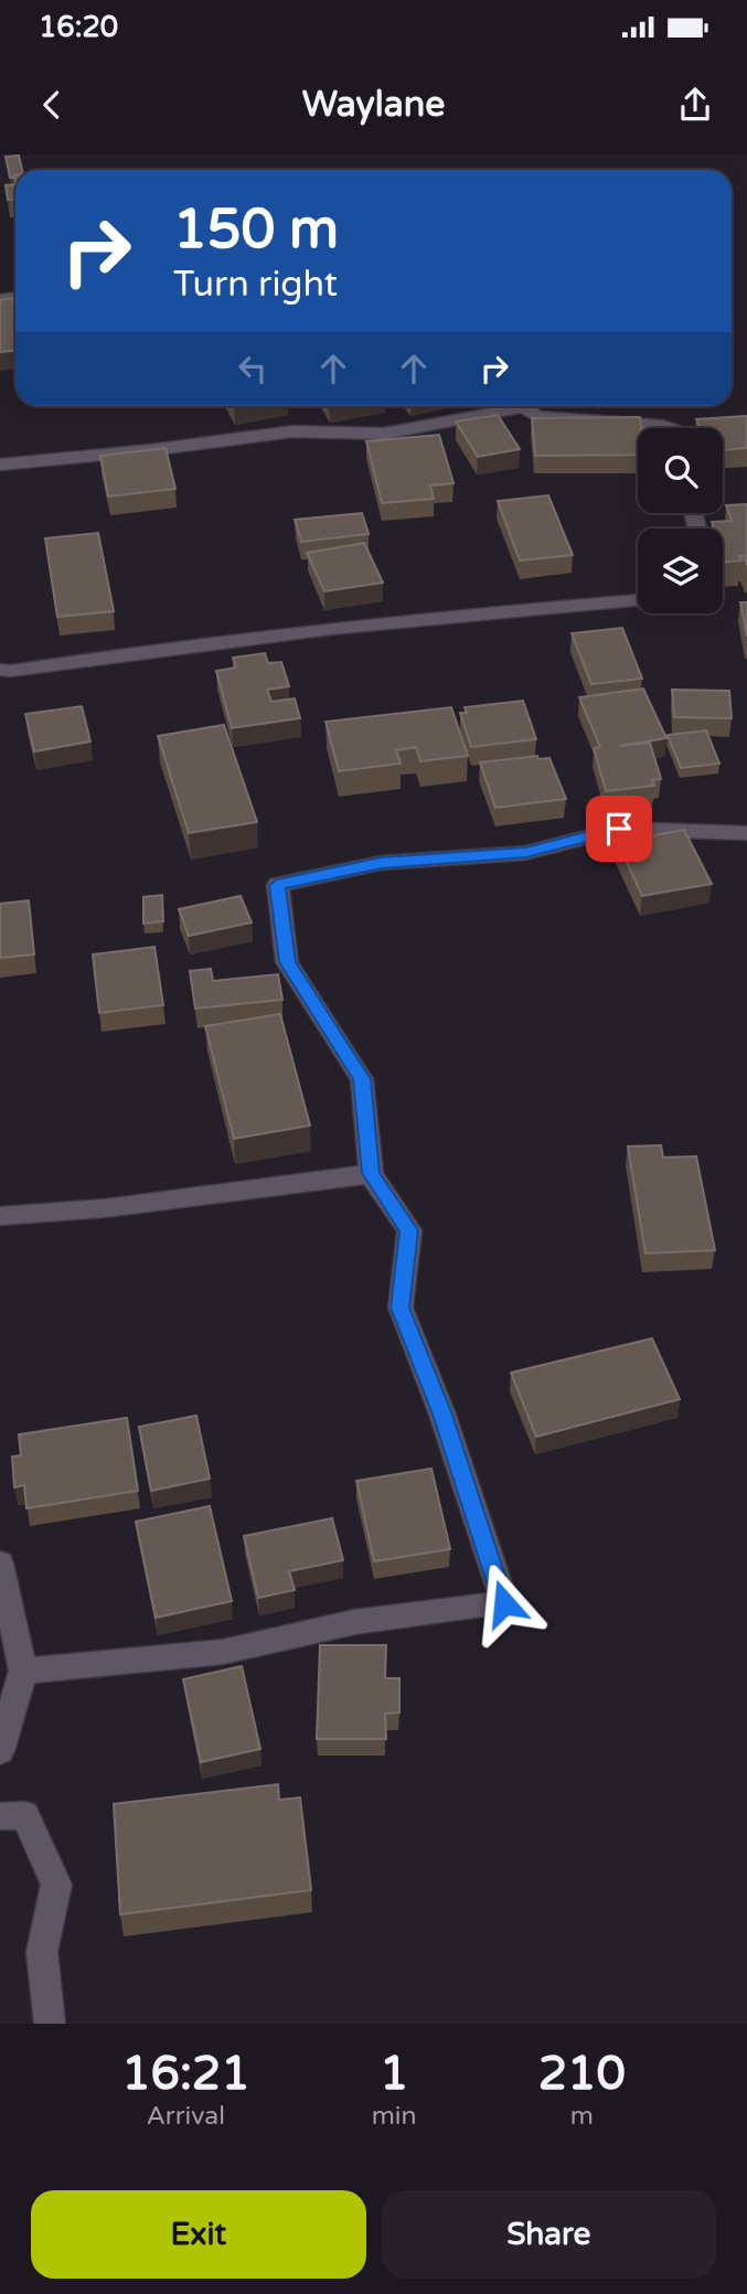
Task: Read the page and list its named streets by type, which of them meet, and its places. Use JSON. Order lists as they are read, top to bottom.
{
  "page": {
    "status": "16:20",
    "header": "Waylane",
    "turn": ["150 m", "Turn right"],
    "eta": [
      "16:21",
      "Arrival",
      "1",
      "min",
      "210",
      "m"
    ],
    "buttons": ["Exit", "Share"]
  }
}
